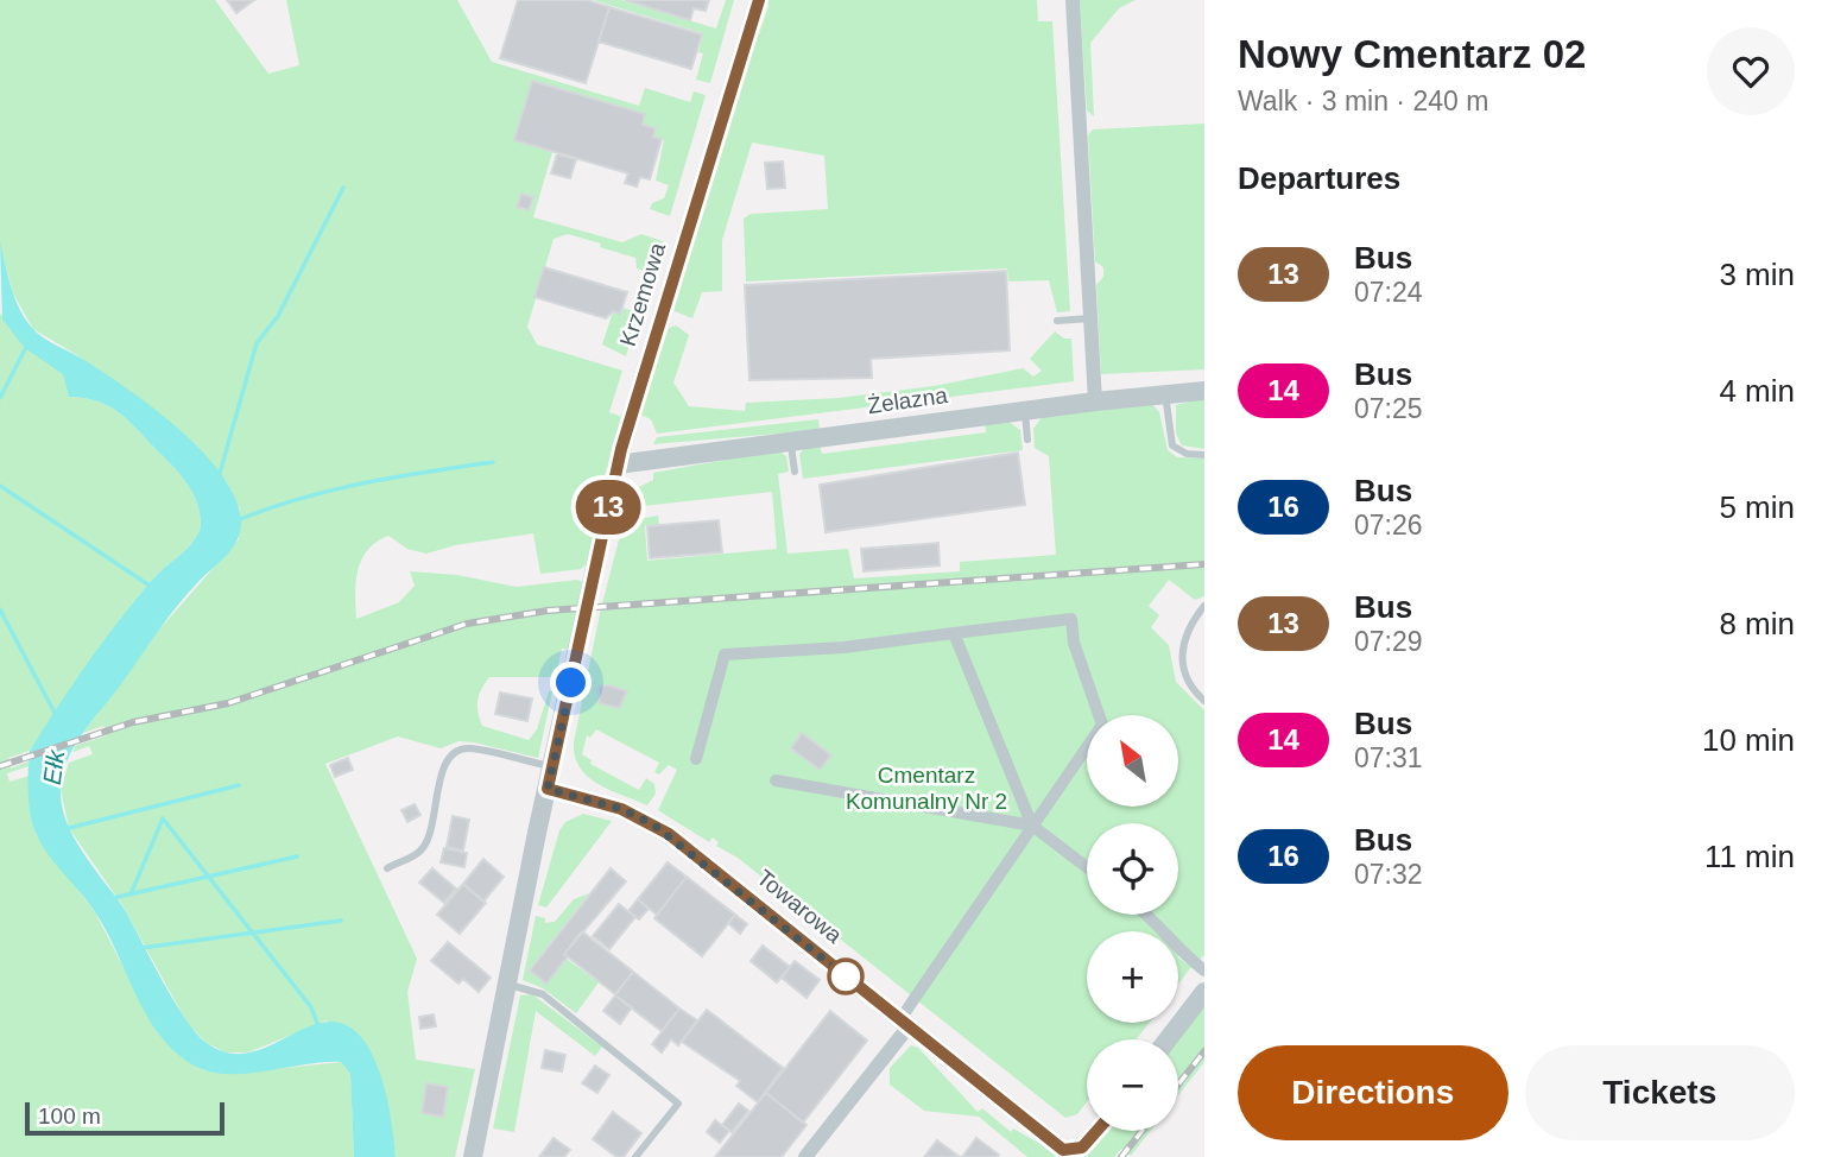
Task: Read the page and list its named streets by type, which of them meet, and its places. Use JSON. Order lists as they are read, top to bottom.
{
  "streets": {
    "street": ["Krzemowa", "Żelazna", "Towarowa"]
  },
  "crossings": [
    ["Krzemowa", "Żelazna"]
  ],
  "water": ["Ełk"],
  "parks": ["Cmentarz Komunalny Nr 2"],
  "lines": ["bus line 13"],
  "scale_bar": "100 m",
  "north": "top left",
  "page": {
    "on_map": "13",
    "heading": [
      ["Nowy Cmentarz 02", "Walk · 3 min · 240 m"],
      "Departures"
    ],
    "list": [
      {
        "mark": "13",
        "name": "Bus",
        "note": "07:24",
        "value": "3 min"
      },
      {
        "mark": "14",
        "name": "Bus",
        "note": "07:25",
        "value": "4 min"
      },
      {
        "mark": "16",
        "name": "Bus",
        "note": "07:26",
        "value": "5 min"
      },
      {
        "mark": "13",
        "name": "Bus",
        "note": "07:29",
        "value": "8 min"
      },
      {
        "mark": "14",
        "name": "Bus",
        "note": "07:31",
        "value": "10 min"
      },
      {
        "mark": "16",
        "name": "Bus",
        "note": "07:32",
        "value": "11 min"
      }
    ],
    "map_buttons": ["+", "−"],
    "buttons": ["Directions", "Tickets"],
    "scale": "100 m"
  }
}
